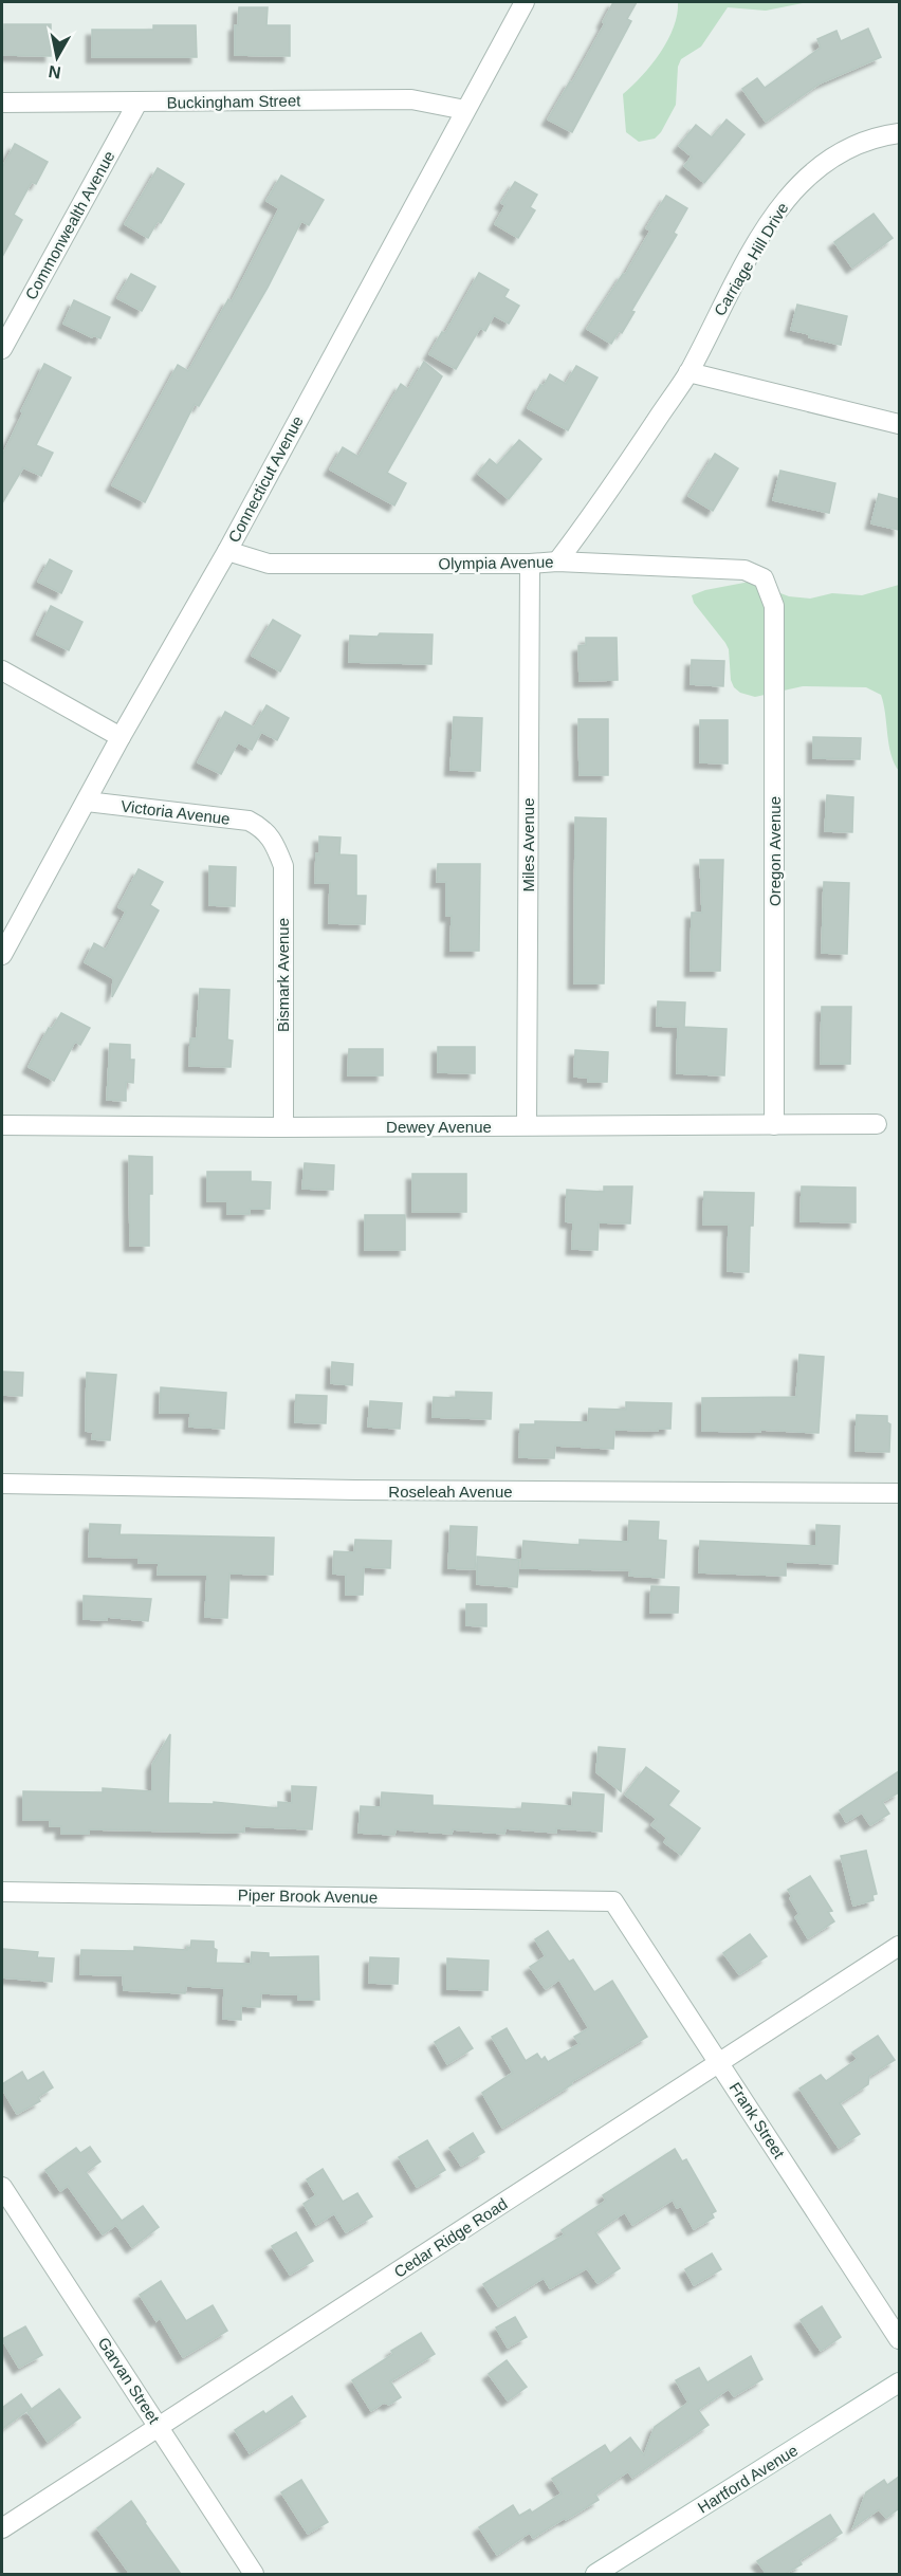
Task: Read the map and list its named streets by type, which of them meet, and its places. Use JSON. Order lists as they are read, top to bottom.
{
  "streets": {
    "street": [
      "Buckingham Street",
      "Commonwealth Avenue",
      "Carriage Hill Drive",
      "Connecticut Avenue",
      "Olympia Avenue",
      "Victoria Avenue",
      "Miles Avenue",
      "Oregon Avenue",
      "Bismark Avenue",
      "Dewey Avenue",
      "Roseleah Avenue",
      "Piper Brook Avenue",
      "Frank Street",
      "Cedar Ridge Road",
      "Garvan Street",
      "Hartford Avenue"
    ]
  },
  "crossings": [
    ["Buckingham Street", "Commonwealth Avenue"],
    ["Buckingham Street", "Connecticut Avenue"],
    ["Carriage Hill Drive", "Olympia Avenue"],
    ["Connecticut Avenue", "Olympia Avenue"],
    ["Connecticut Avenue", "Victoria Avenue"],
    ["Olympia Avenue", "Miles Avenue"],
    ["Olympia Avenue", "Oregon Avenue"],
    ["Victoria Avenue", "Bismark Avenue"],
    ["Miles Avenue", "Dewey Avenue"],
    ["Oregon Avenue", "Dewey Avenue"],
    ["Bismark Avenue", "Dewey Avenue"],
    ["Piper Brook Avenue", "Frank Street"],
    ["Frank Street", "Cedar Ridge Road"],
    ["Cedar Ridge Road", "Garvan Street"]
  ],
  "north": "bottom"
}
